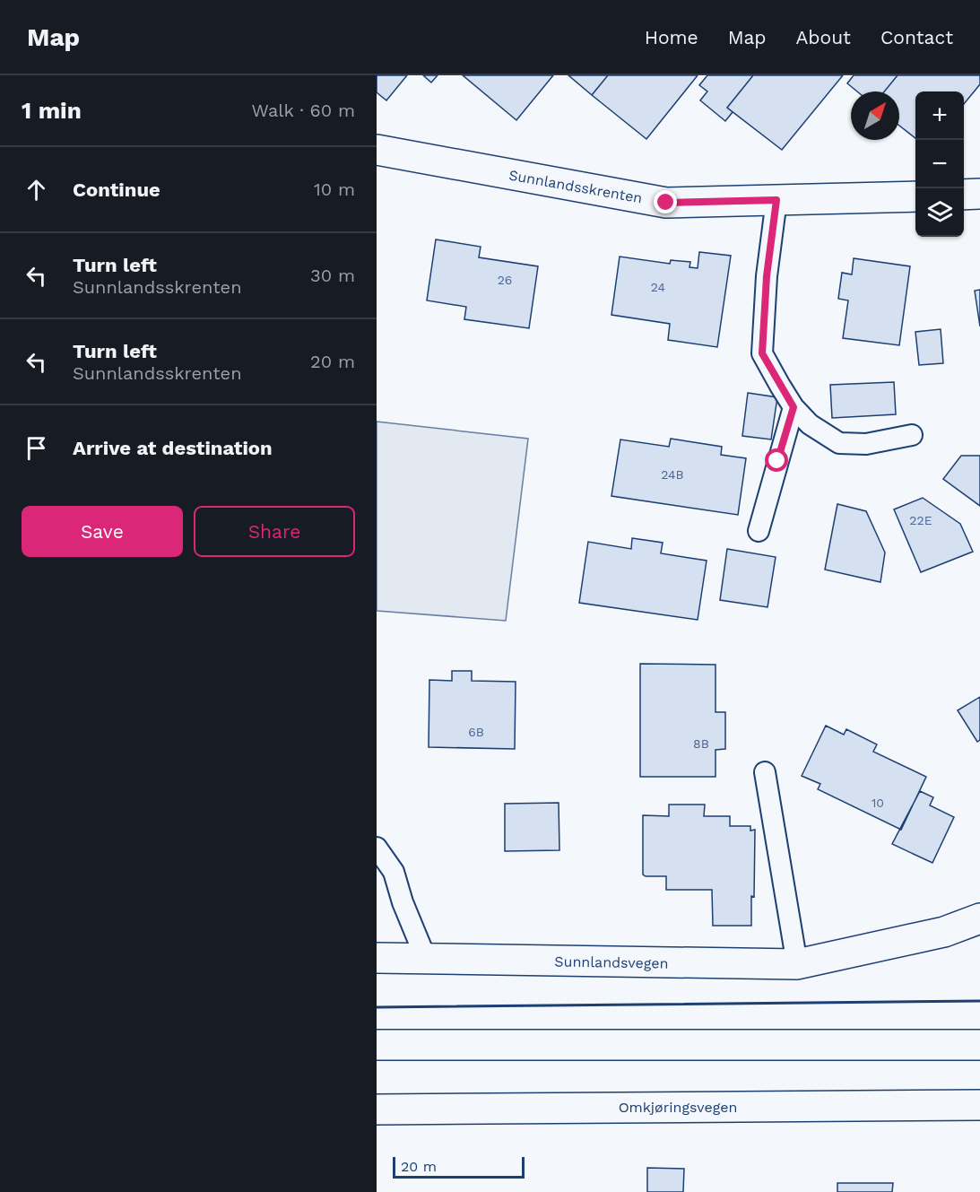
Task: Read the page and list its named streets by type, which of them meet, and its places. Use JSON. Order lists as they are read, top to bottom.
{
  "streets": {
    "main road": ["Sunnlandsskrenten", "Sunnlandsvegen", "Omkjøringsvegen"]
  },
  "house_numbers": [
    "26",
    "24",
    "24B",
    "22E",
    "6B",
    "8B",
    "10"
  ],
  "scale_bar": "20 m",
  "north": "top right",
  "page": {
    "header": "Map",
    "nav": [
      "Home",
      "Map",
      "About",
      "Contact"
    ],
    "heading": ["1 min", "Walk · 60 m"],
    "map_buttons": ["+", "−"],
    "list": [
      ["Continue", "10 m"],
      ["Turn left", "Sunnlandsskrenten", "30 m"],
      ["Turn left", "Sunnlandsskrenten", "20 m"],
      "Arrive at destination"
    ],
    "buttons": ["Save", "Share"],
    "scale": "20 m"
  }
}
